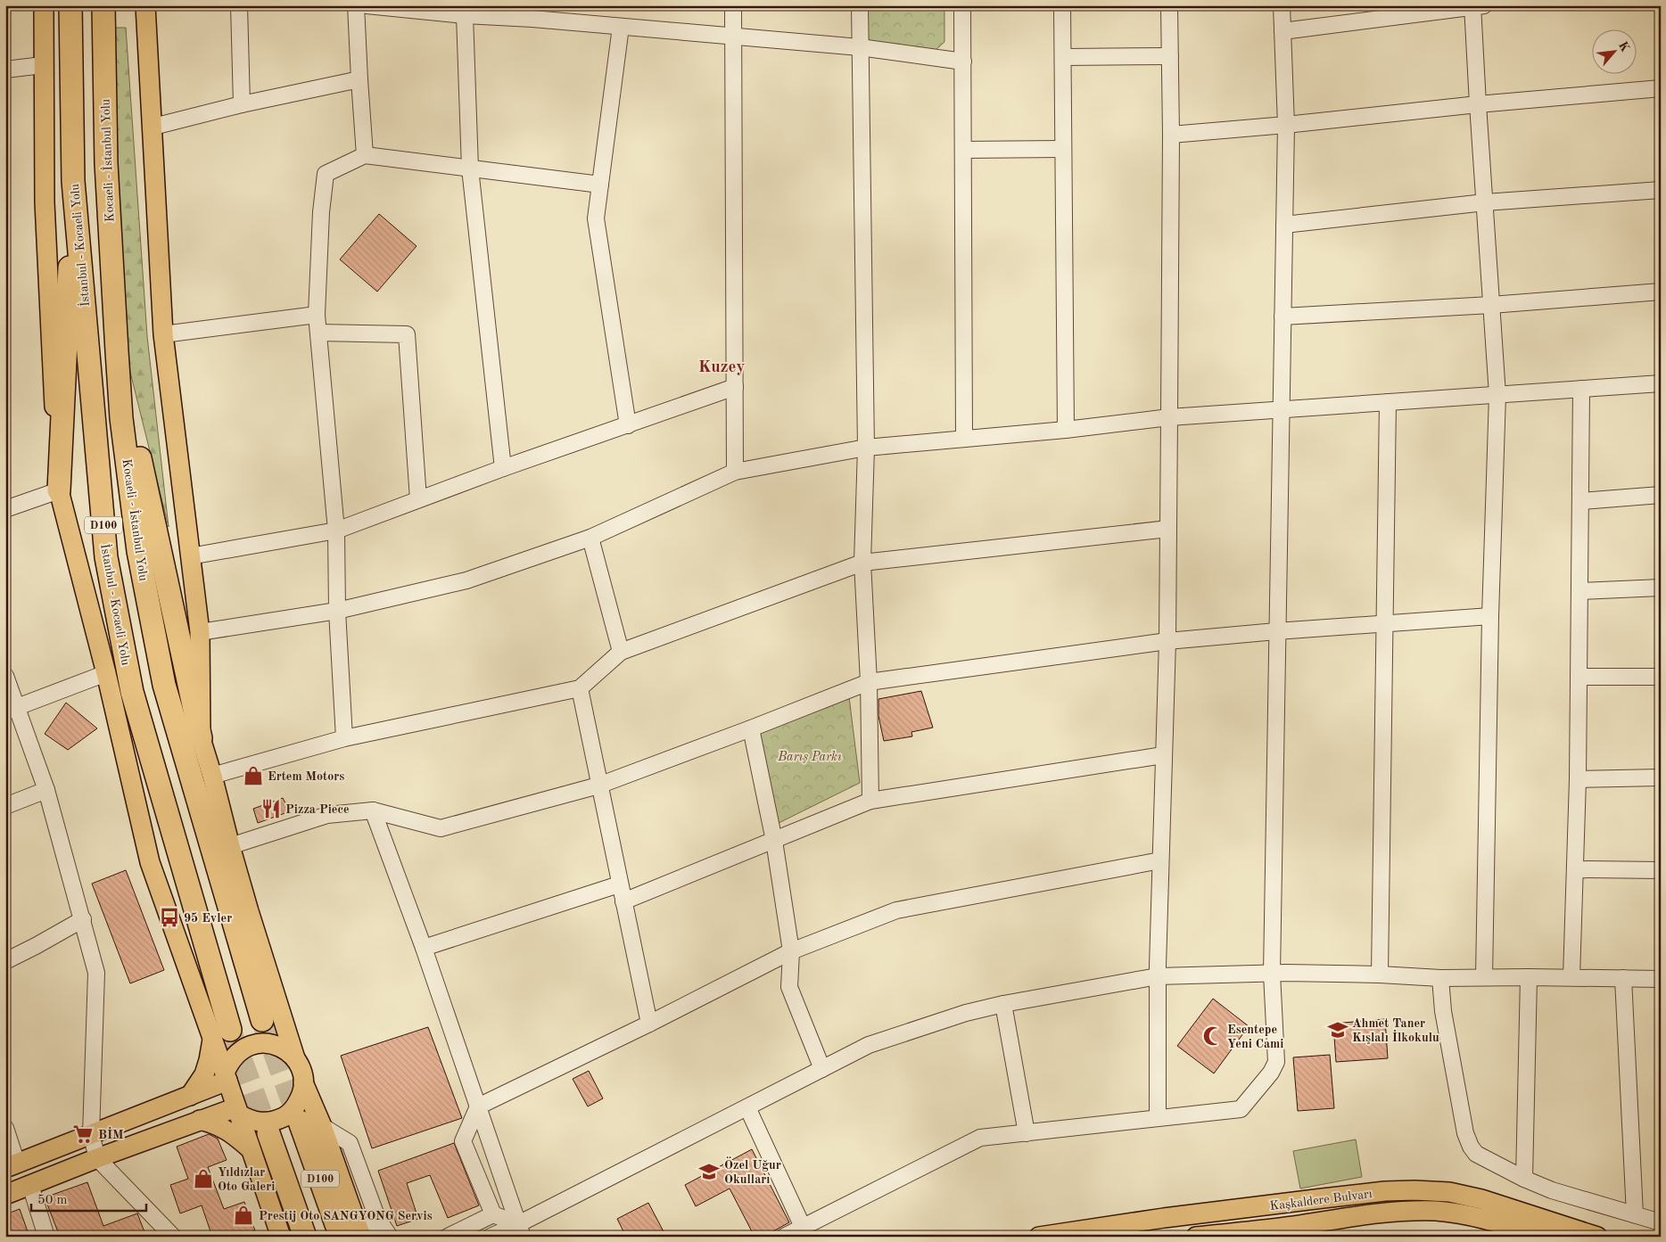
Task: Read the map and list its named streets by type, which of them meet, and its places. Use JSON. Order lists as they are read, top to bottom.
{
  "streets": {
    "highway": ["Kocaeli - İstanbul Yolu", "İstanbul - Kocaeli Yolu", "D100"],
    "main road": ["Kaşkaldere Bulvarı"]
  },
  "districts": ["Kuzey"],
  "parks": ["Barış Parkı"],
  "places": {
    "shop": ["Ertem Motors", "Yıldızlar Oto Galeri", "Prestij Oto SANGYONG Servis"],
    "restaurant": ["Pizza Piece"],
    "bus stop": ["95 Evler"],
    "school or university": ["Ahmet Taner Kışlalı İlkokulu", "Özel Uğur Okulları"],
    "mosque": ["Esentepe Yeni Cami"],
    "supermarket": ["BİM"]
  },
  "scale_bar": "50 m",
  "north": "top right"
}
